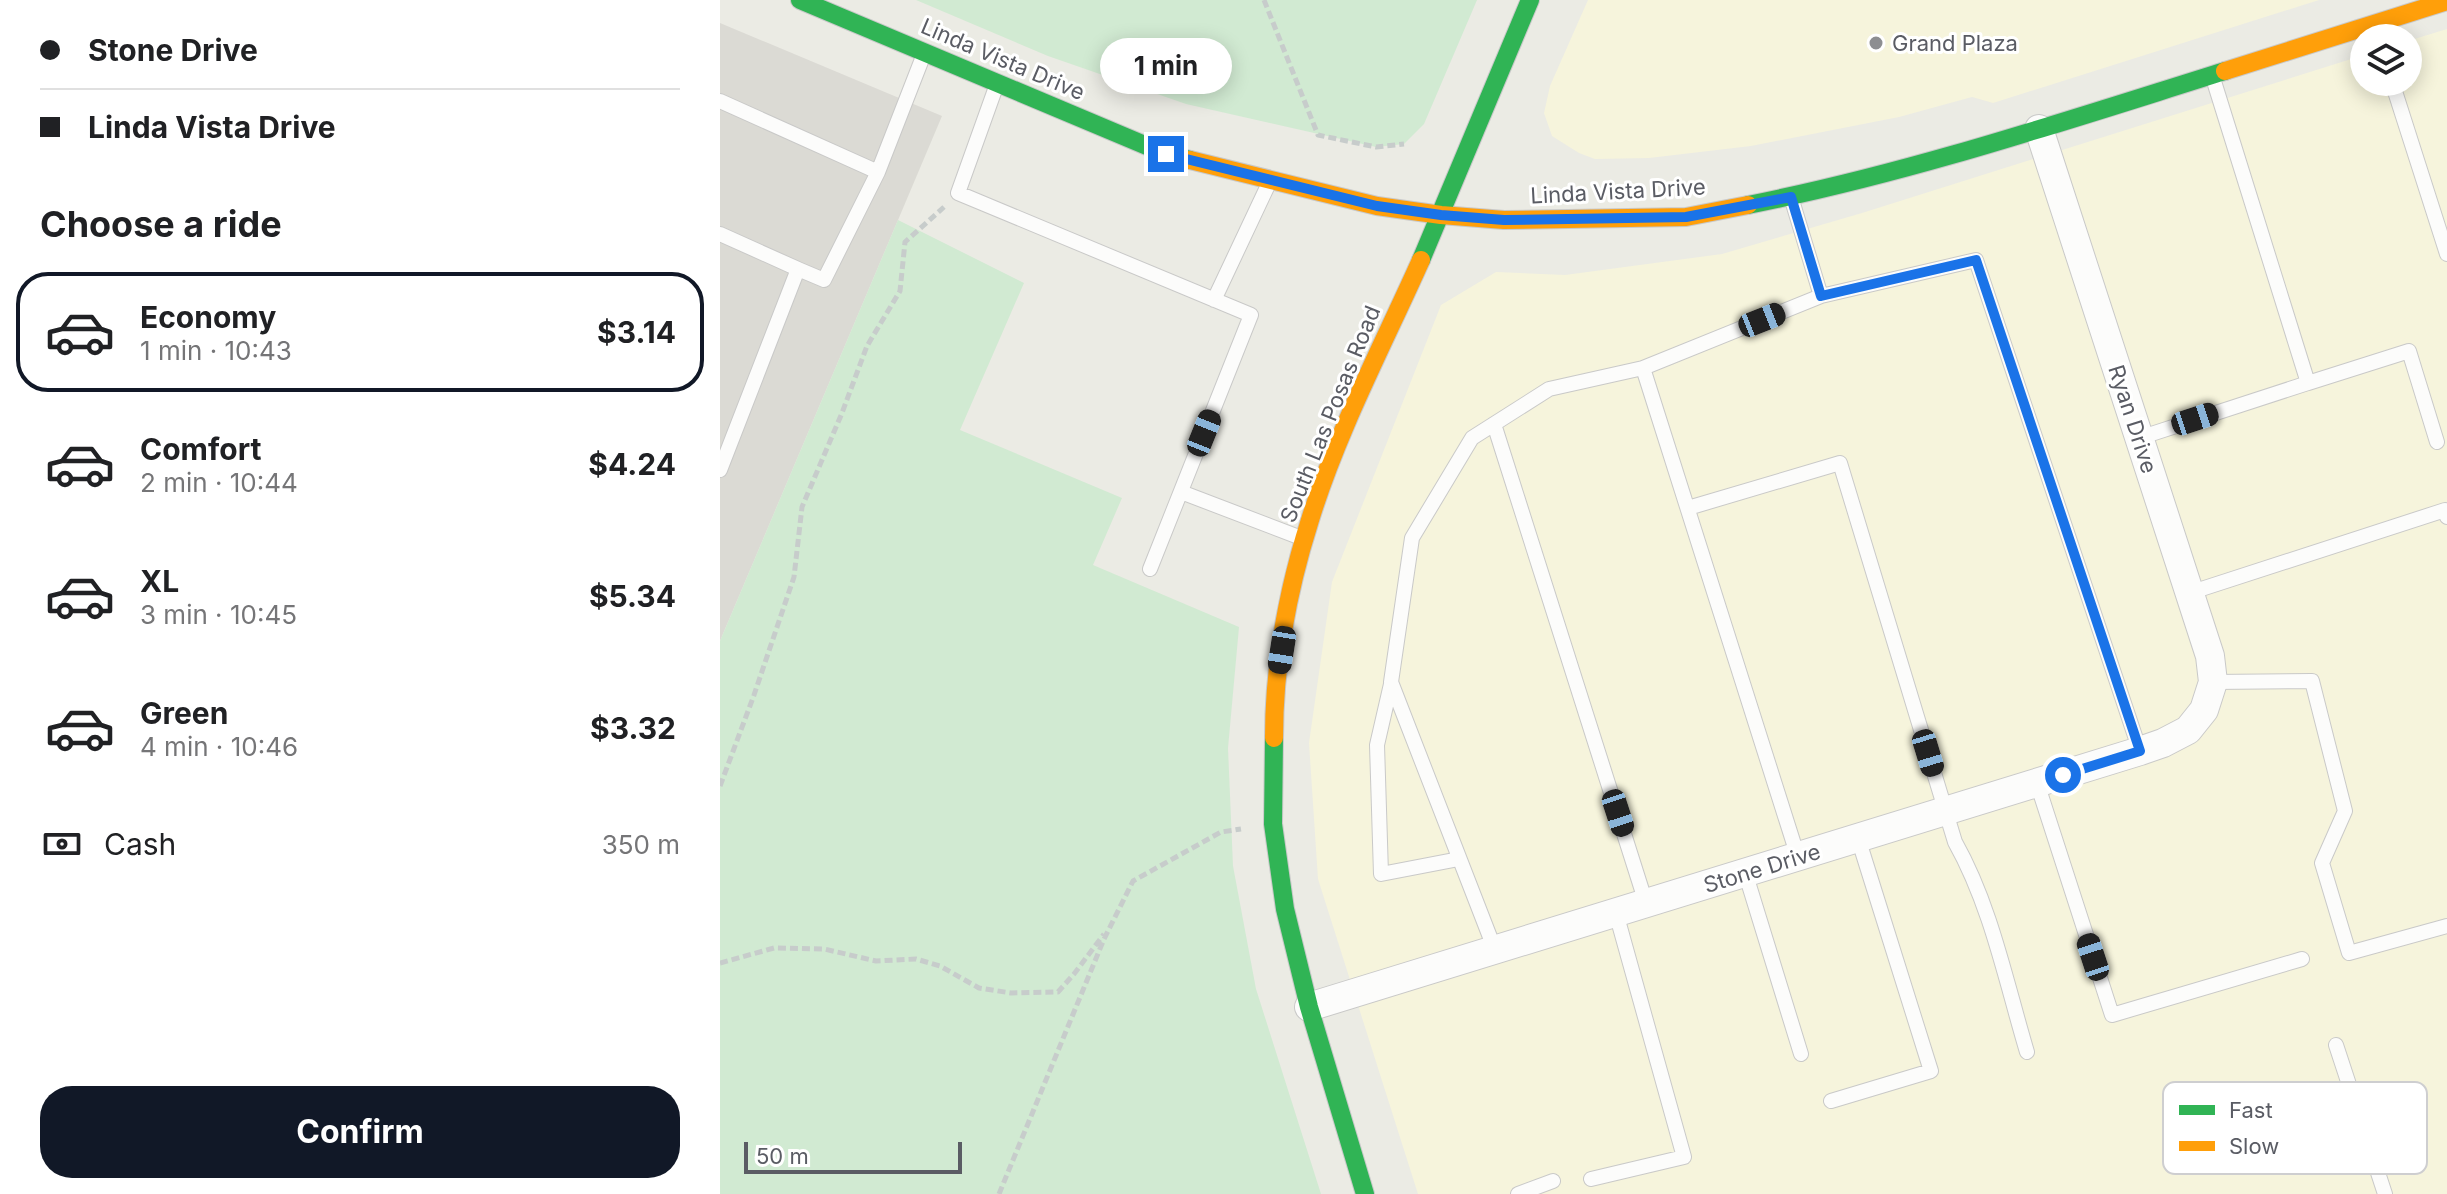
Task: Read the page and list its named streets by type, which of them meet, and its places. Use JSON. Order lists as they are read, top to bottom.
{
  "streets": {
    "main road": ["Linda Vista Drive", "South Las Posas Road"],
    "street": ["Ryan Drive", "Stone Drive"]
  },
  "crossings": [
    ["Linda Vista Drive", "South Las Posas Road"],
    ["Linda Vista Drive", "Ryan Drive"],
    ["South Las Posas Road", "Stone Drive"],
    ["Ryan Drive", "Stone Drive"]
  ],
  "places": ["Grand Plaza"],
  "legend": ["Fast", "Slow"],
  "scale_bar": "50 m",
  "page": {
    "banner": ["Stone Drive", "Linda Vista Drive"],
    "bubble": "1 min",
    "heading": "Choose a ride",
    "list": [
      {
        "name": "Economy",
        "note": "1 min · 10:43",
        "value": "$3.14"
      },
      {
        "name": "Comfort",
        "note": "2 min · 10:44",
        "value": "$4.24"
      },
      {
        "name": "XL",
        "note": "3 min · 10:45",
        "value": "$5.34"
      },
      {
        "name": "Green",
        "note": "4 min · 10:46",
        "value": "$3.32"
      }
    ],
    "pay": ["Cash", "350 m"],
    "buttons": "Confirm",
    "scale": "50 m"
  }
}
